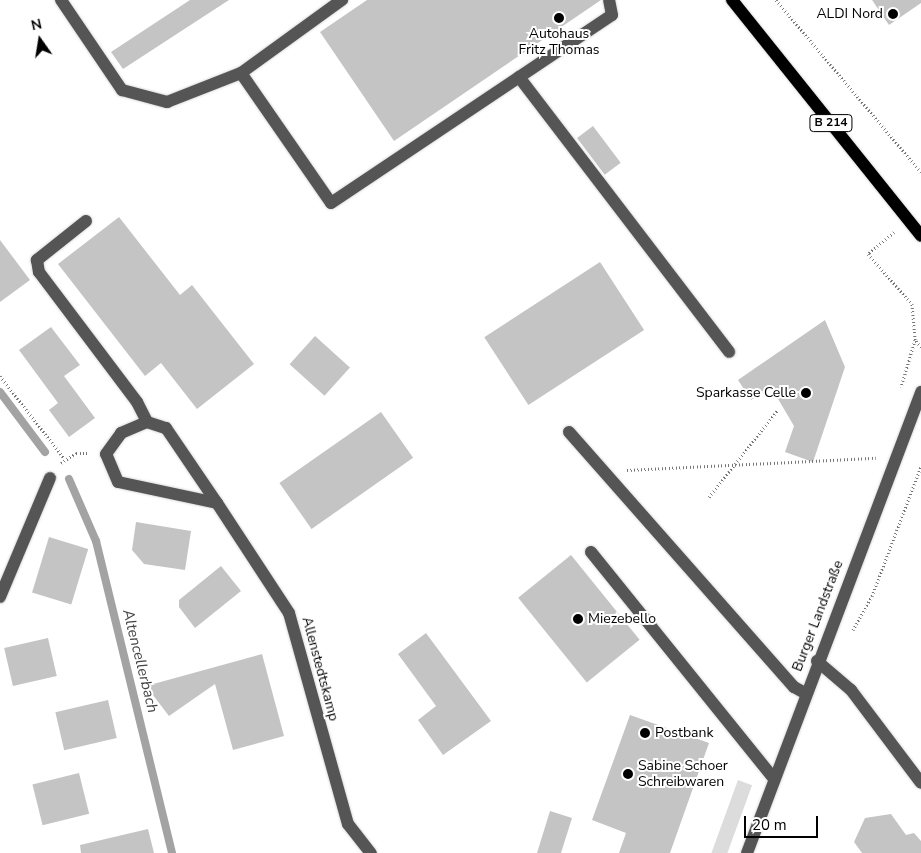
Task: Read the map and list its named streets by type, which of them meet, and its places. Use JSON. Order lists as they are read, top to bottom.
{
  "streets": {
    "main road": ["B 214"],
    "street": ["Burger Landstraße", "Allenstedtskamp"]
  },
  "water": ["Altencellerbach"],
  "places": [
    "ALDI Nord",
    "Autohaus Fritz Thomas",
    "Sparkasse Celle",
    "Miezebello",
    "Postbank",
    "Sabine Schoer Schreibwaren"
  ],
  "scale_bar": "20 m",
  "north": "top"
}
